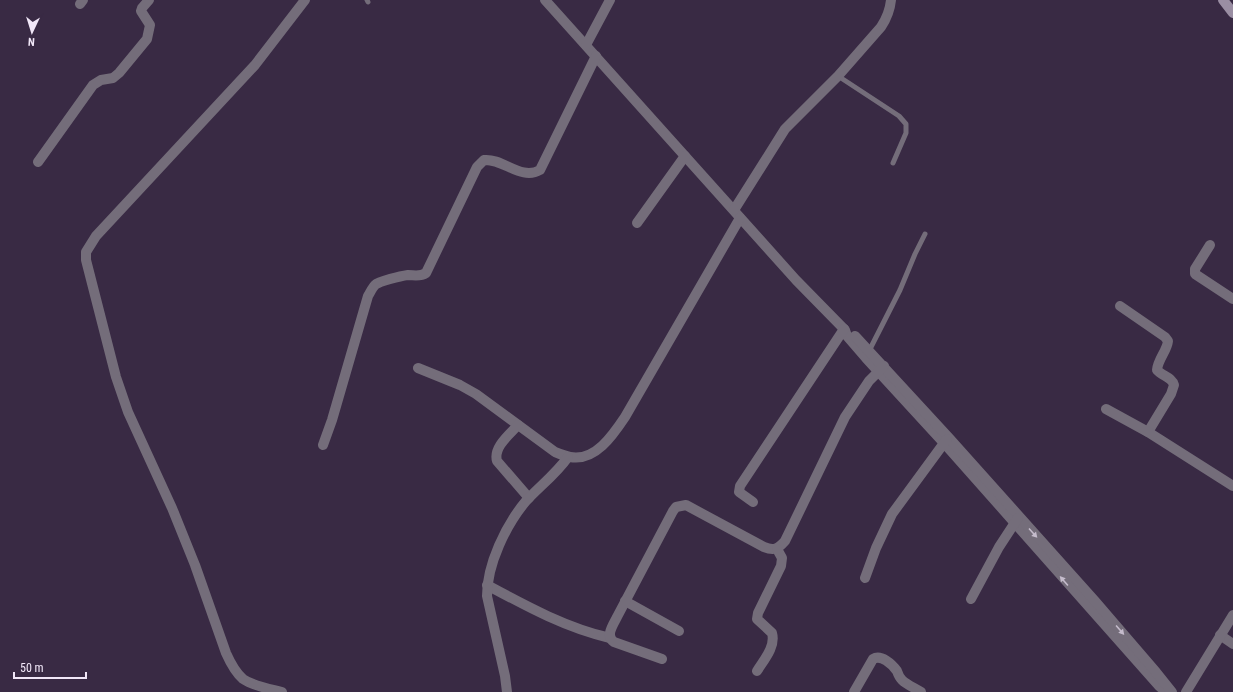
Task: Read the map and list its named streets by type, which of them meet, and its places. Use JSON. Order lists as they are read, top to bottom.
{
  "scale_bar": "50 m",
  "north": "bottom"
}
